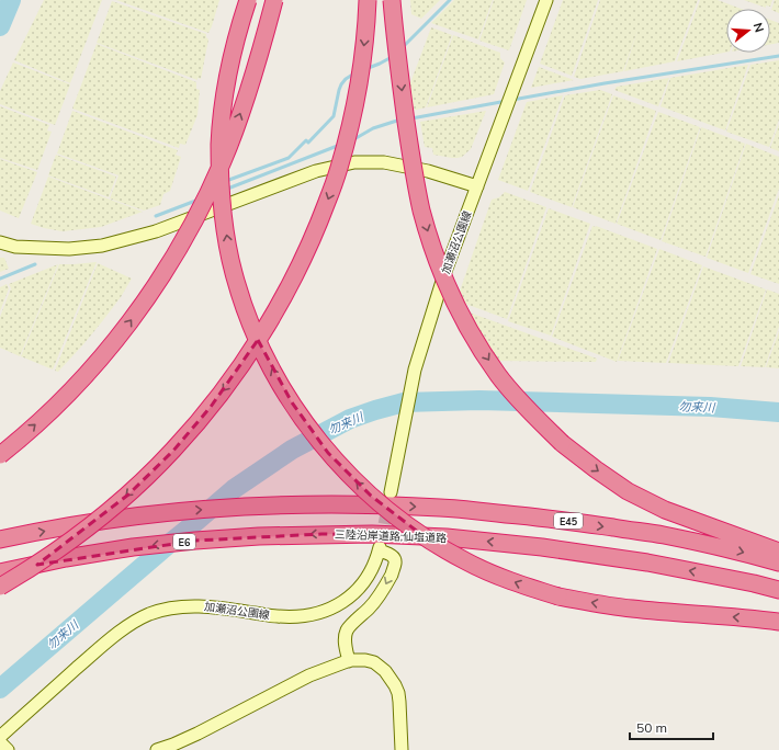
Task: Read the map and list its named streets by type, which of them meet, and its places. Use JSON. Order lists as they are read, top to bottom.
{
  "streets": {
    "highway": ["E45", "三陸沿岸道路;仙塩道路", "E6"],
    "main road": ["加瀬沼公園線"]
  },
  "crossings": [
    ["加瀬沼公園線", "三陸沿岸道路;仙塩道路"]
  ],
  "water": ["勿来川"],
  "scale_bar": "50 m",
  "north": "right"
}
